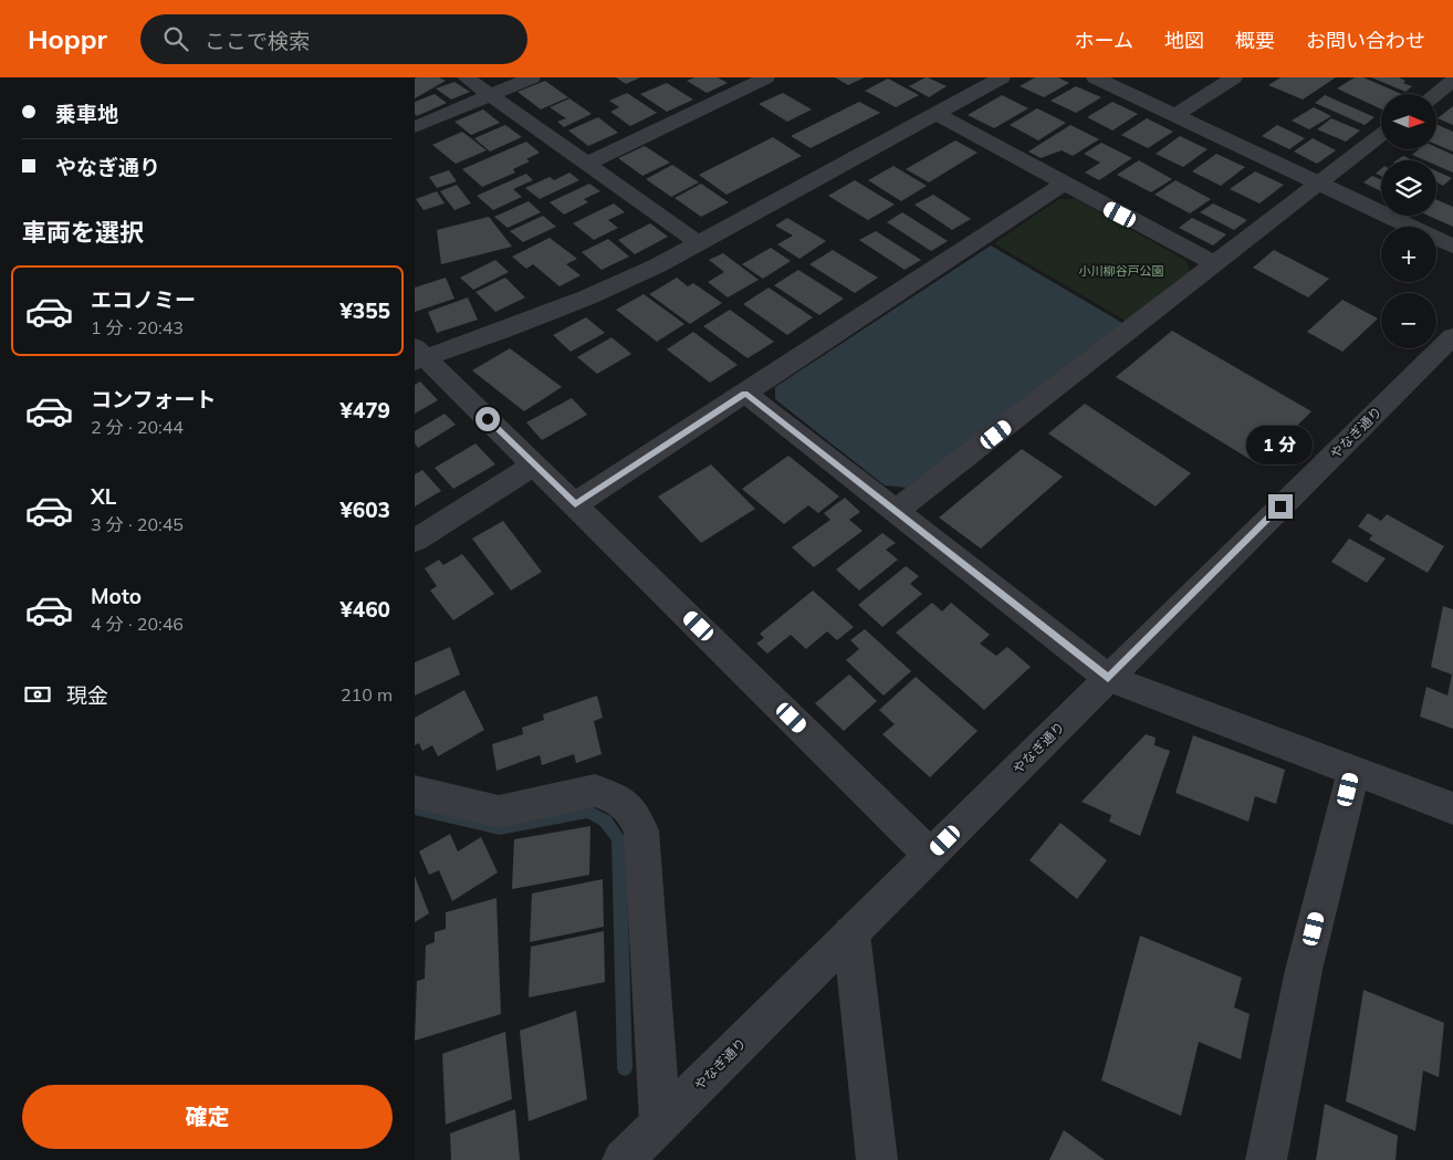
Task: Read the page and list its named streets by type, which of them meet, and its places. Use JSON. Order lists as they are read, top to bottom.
{
  "streets": {
    "street": ["やなぎ通り"]
  },
  "parks": ["小川柳谷戸公園"],
  "north": "right",
  "page": {
    "header": "Hoppr",
    "search": "ここで検索",
    "nav": [
      "ホーム",
      "地図",
      "概要",
      "お問い合わせ"
    ],
    "banner": ["乗車地", "やなぎ通り"],
    "map_buttons": ["+", "−"],
    "heading": "車両を選択",
    "list": [
      {
        "name": "エコノミー",
        "note": "1 分 · 20:43",
        "value": "¥355"
      },
      {
        "name": "コンフォート",
        "note": "2 分 · 20:44",
        "value": "¥479"
      },
      {
        "name": "XL",
        "note": "3 分 · 20:45",
        "value": "¥603"
      },
      {
        "name": "Moto",
        "note": "4 分 · 20:46",
        "value": "¥460"
      }
    ],
    "bubble": "1 分",
    "pay": ["現金", "210 m"],
    "buttons": "確定"
  }
}
